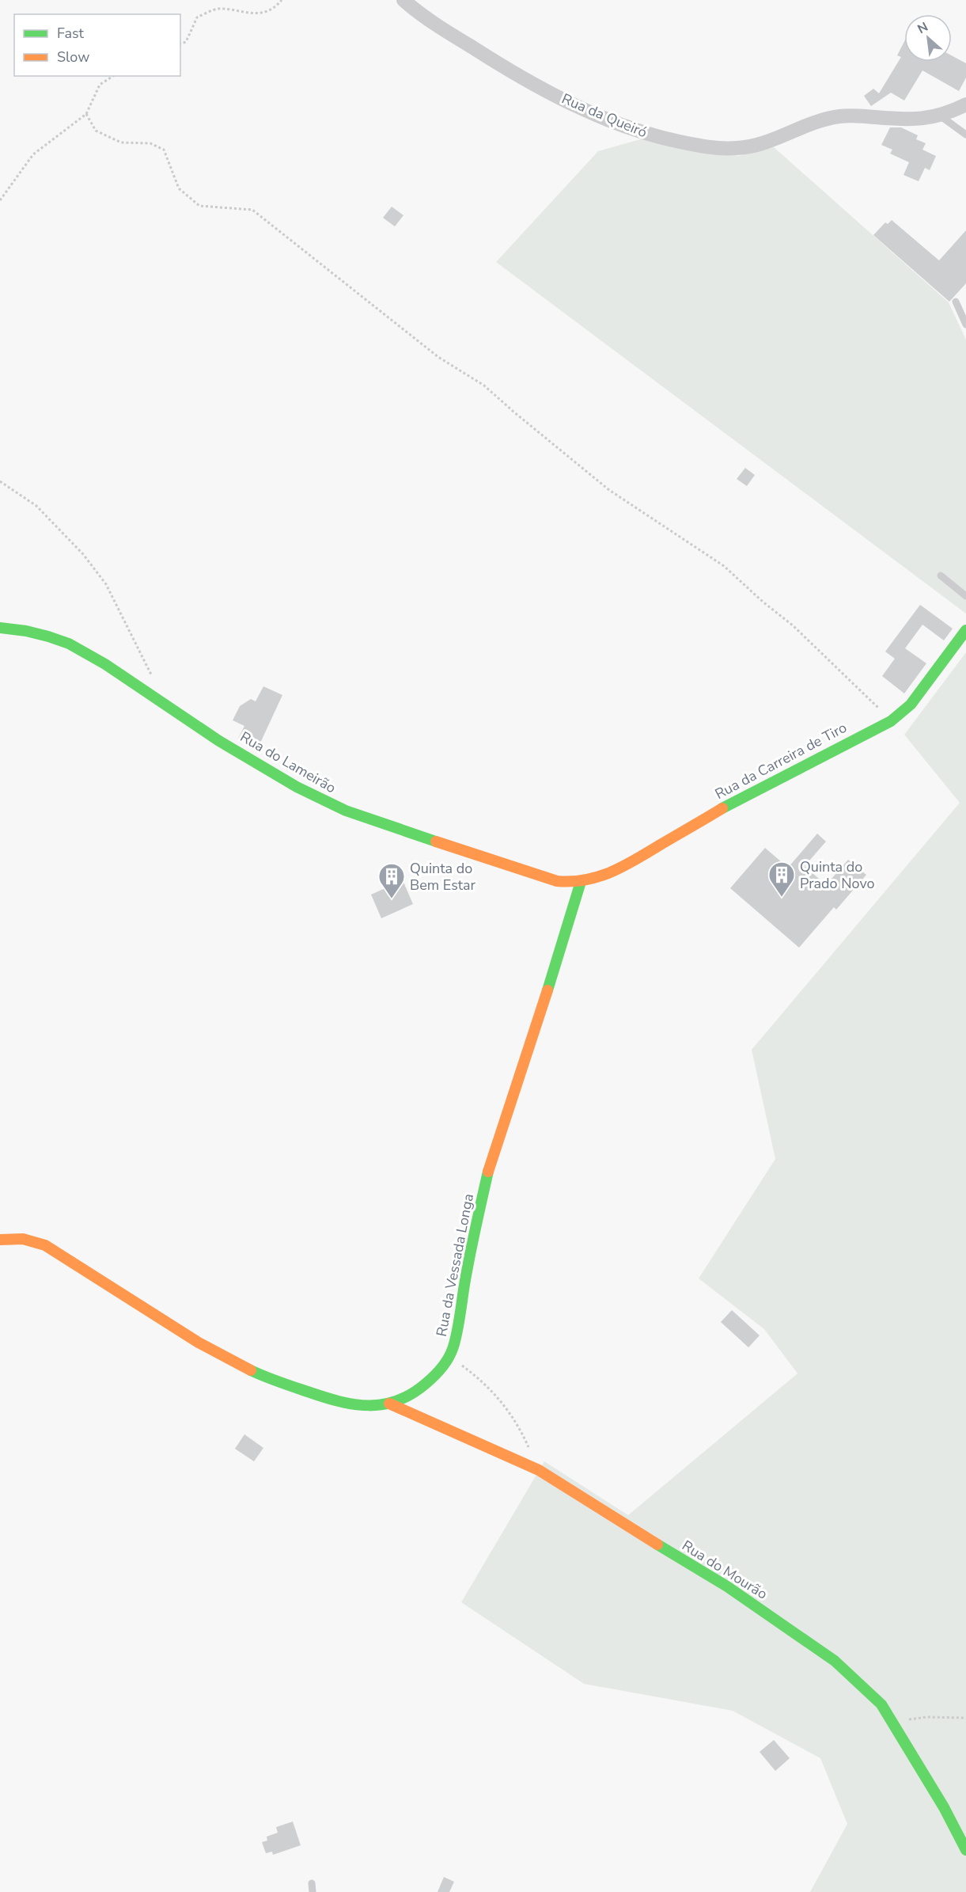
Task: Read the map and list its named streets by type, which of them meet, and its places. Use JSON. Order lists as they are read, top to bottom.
{
  "streets": {
    "street": [
      "Rua da Queiró",
      "Rua da Carreira de Tiro",
      "Rua do Lameirão",
      "Rua da Vessada Longa",
      "Rua do Mourão"
    ]
  },
  "crossings": [
    ["Rua da Carreira de Tiro", "Rua do Lameirão"],
    ["Rua da Carreira de Tiro", "Rua da Vessada Longa"],
    ["Rua do Lameirão", "Rua da Vessada Longa"],
    ["Rua da Vessada Longa", "Rua do Mourão"]
  ],
  "places": {
    "building": ["Quinta do Prado Novo", "Quinta do Bem Estar"]
  },
  "legend": ["Fast", "Slow"],
  "north": "top left"
}
